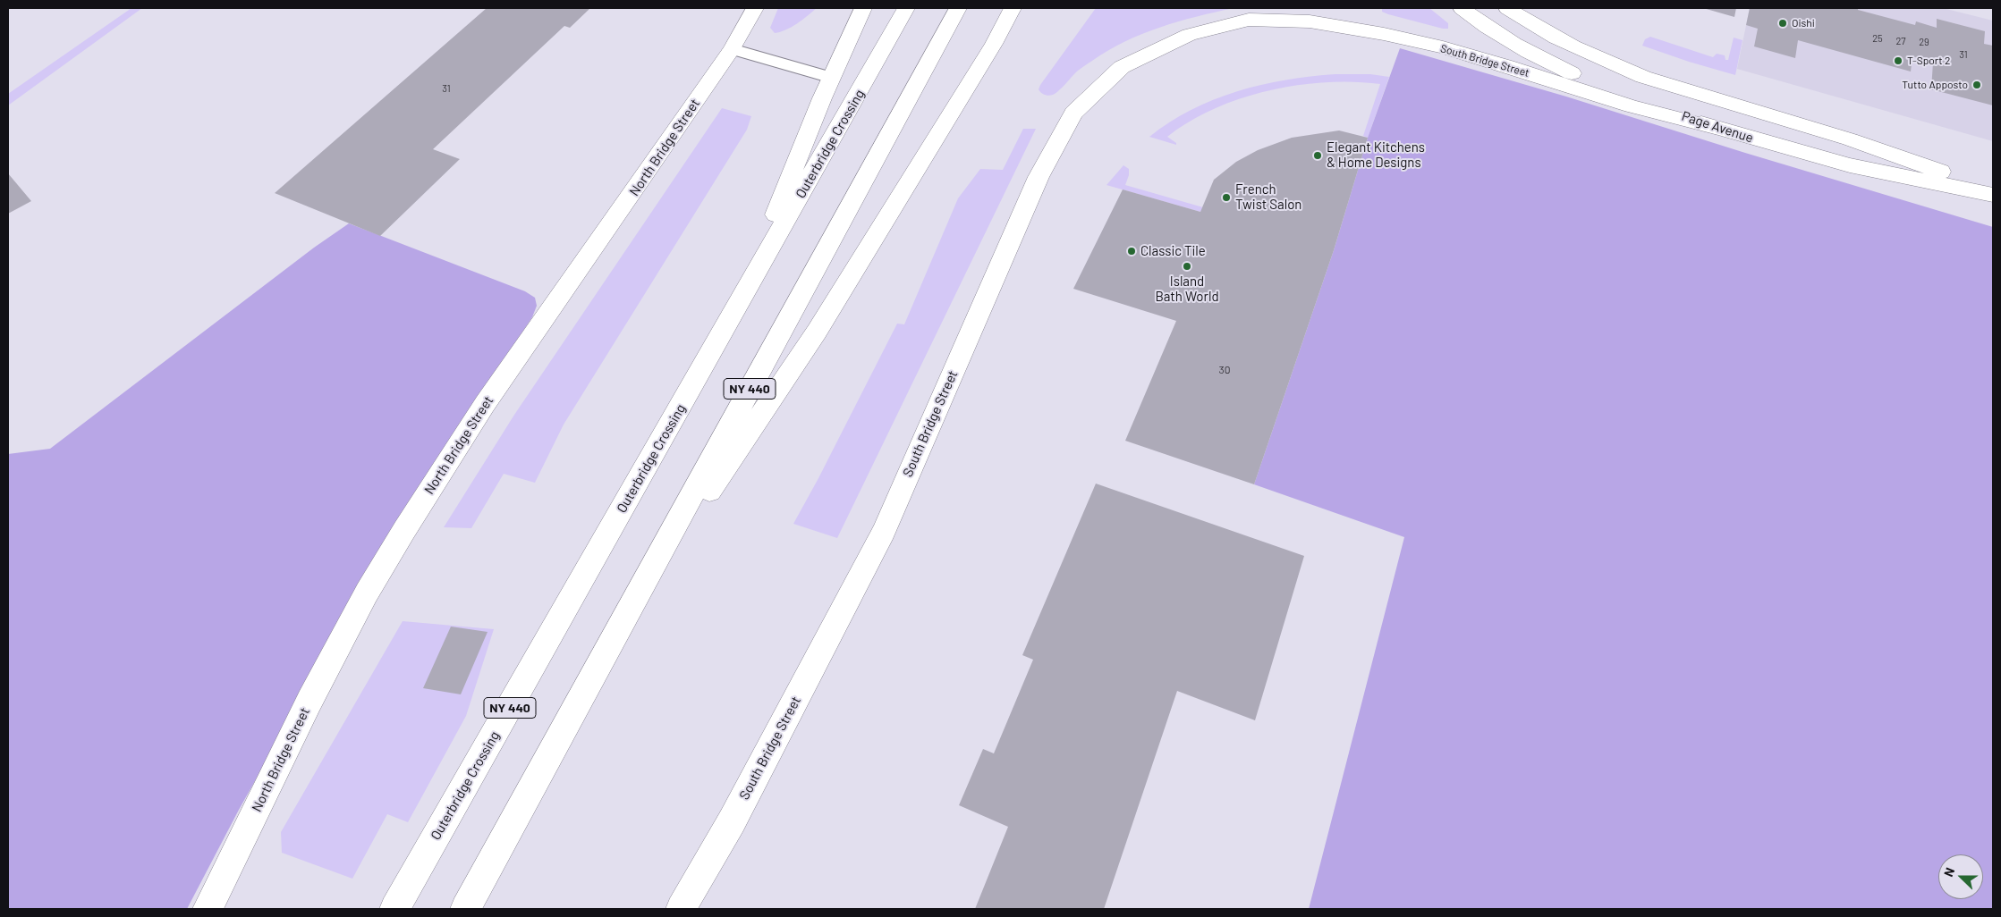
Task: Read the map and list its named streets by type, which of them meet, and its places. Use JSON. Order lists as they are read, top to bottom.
{
  "streets": {
    "main road": [
      "South Bridge Street",
      "Page Avenue",
      "Outerbridge Crossing",
      "North Bridge Street",
      "NY 440"
    ]
  },
  "crossings": [
    ["South Bridge Street", "Page Avenue"]
  ],
  "places": [
    "Oishi",
    "T-Sport 2",
    "Tutto Apposto",
    "Elegant Kitchens & Home Designs",
    "French Twist Salon",
    "Classic Tile",
    "Island Bath World"
  ],
  "house_numbers": [
    "25",
    "27",
    "29",
    "31",
    "31",
    "30"
  ],
  "north": "left"
}
